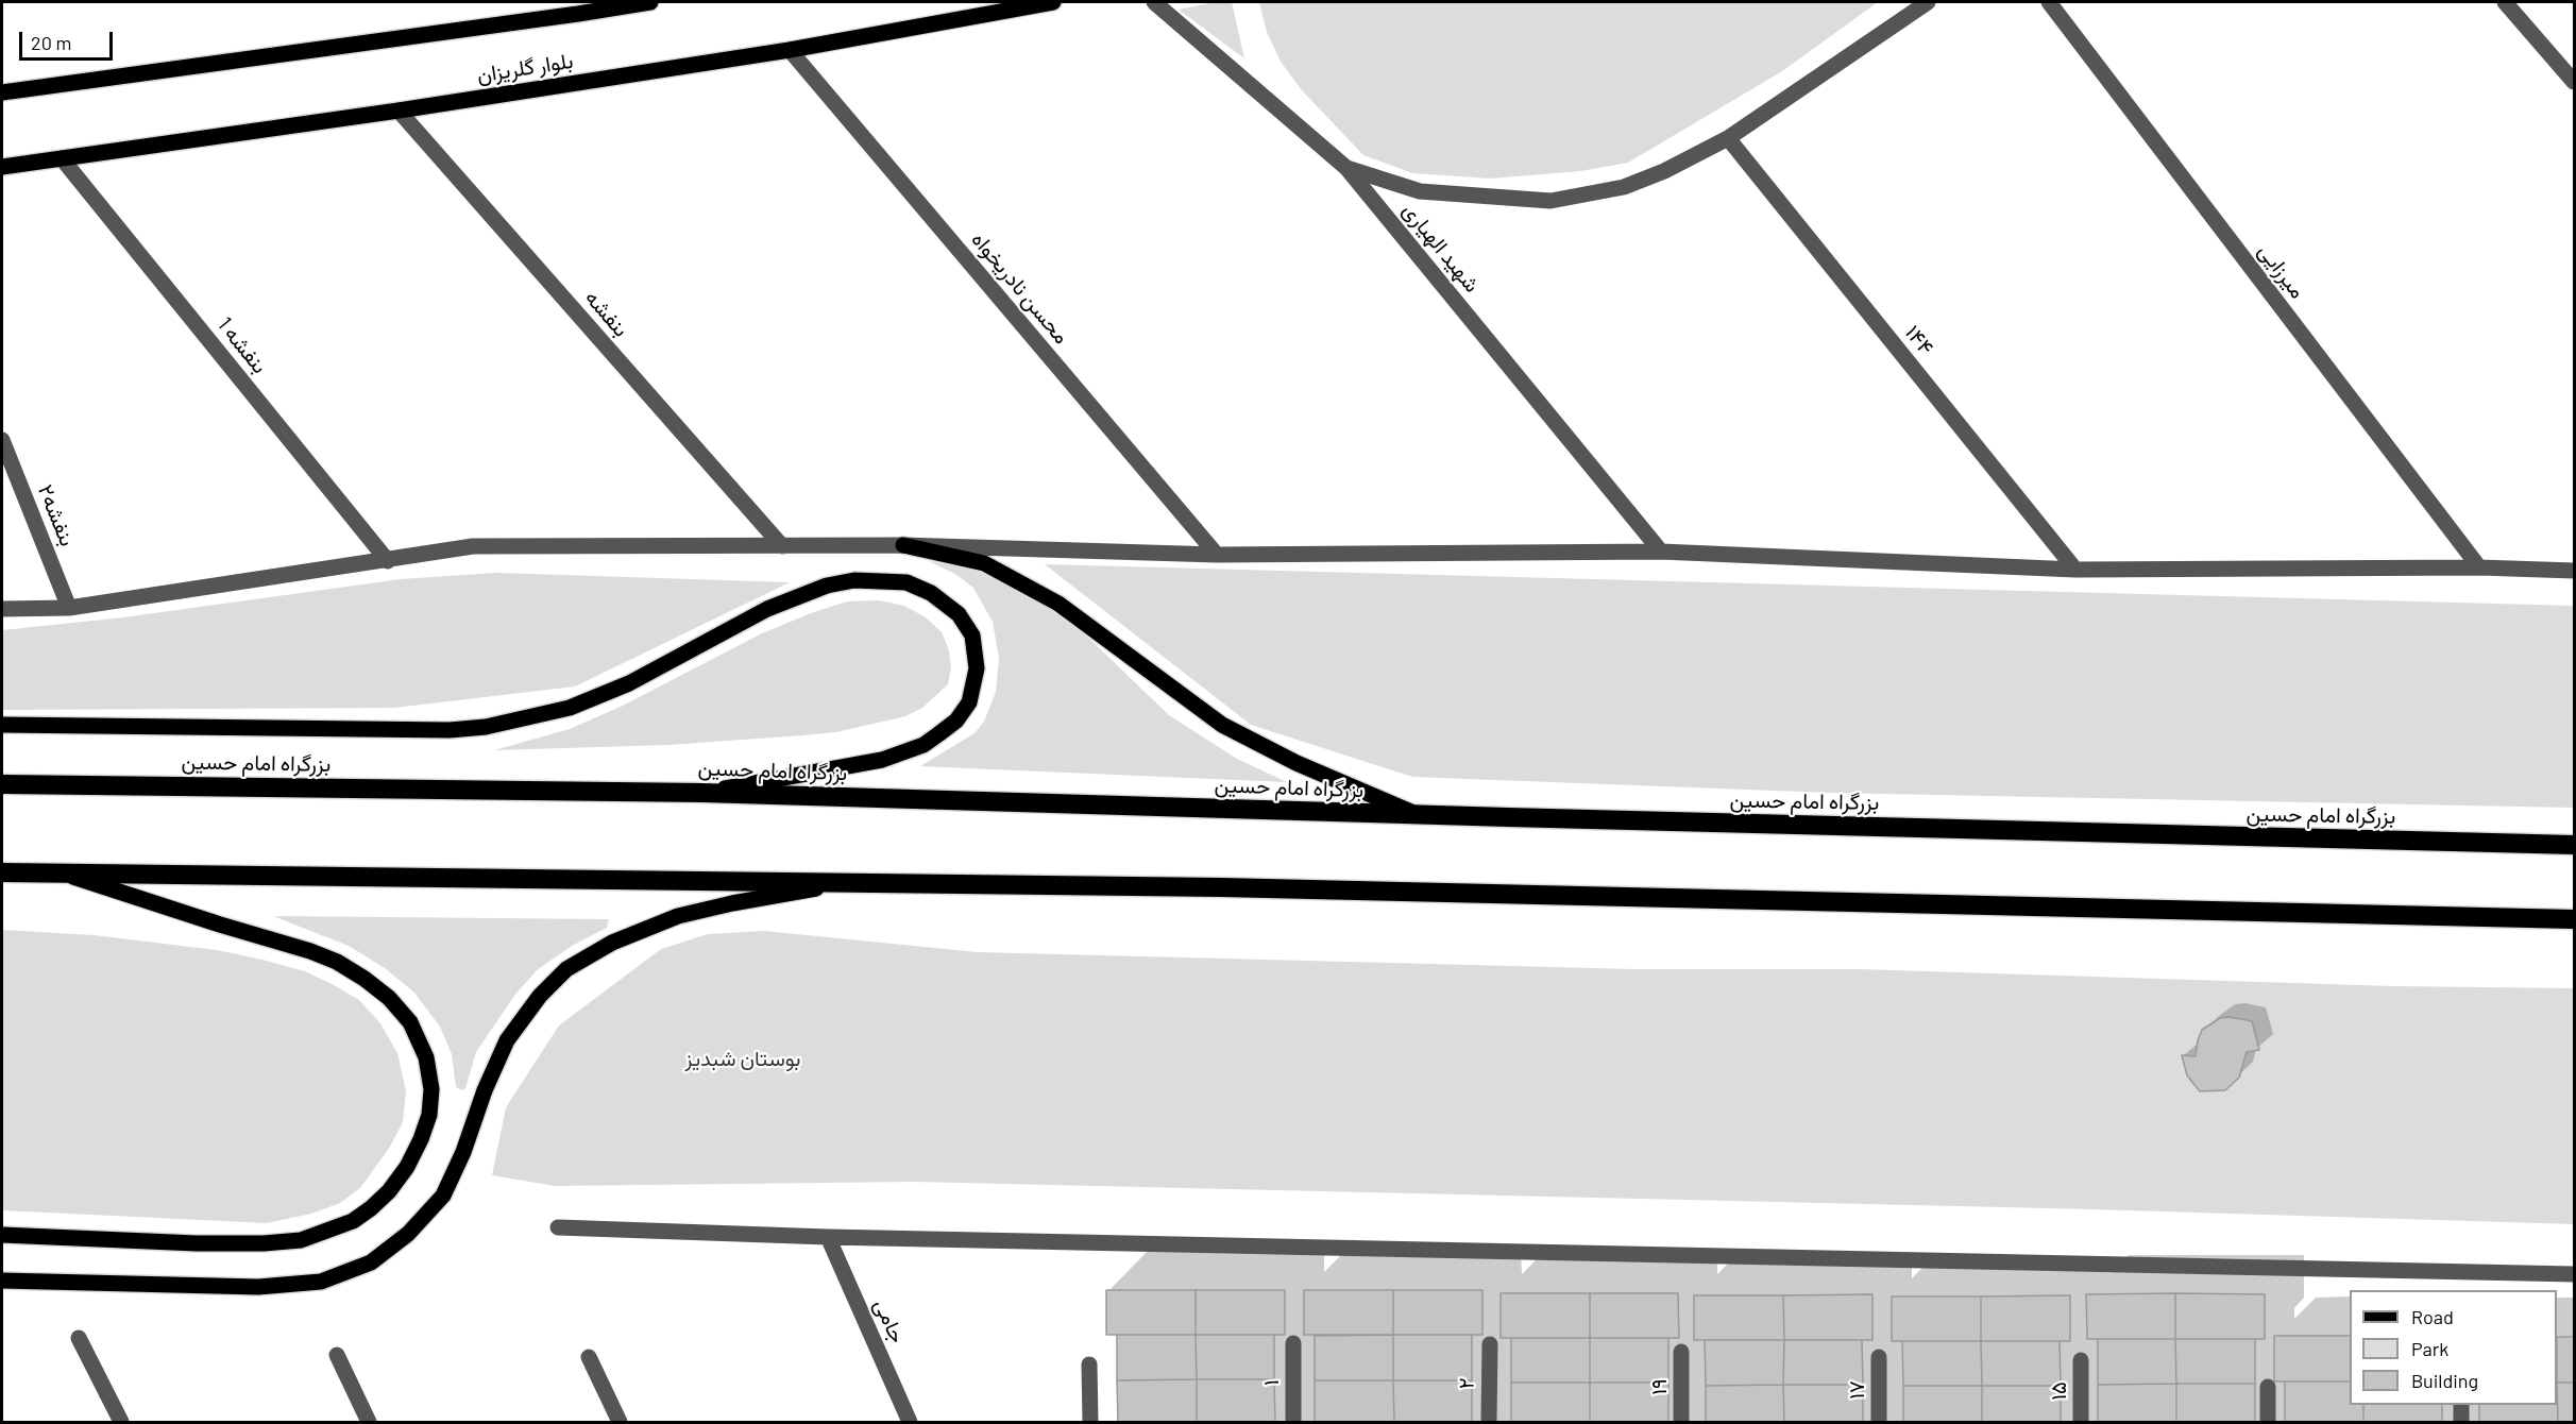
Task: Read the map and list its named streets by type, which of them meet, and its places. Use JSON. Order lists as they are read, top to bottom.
{
  "streets": {
    "highway": ["بزرگراه امام حسین"],
    "main road": ["بلوار گلریزان"],
    "street": [
      "شهید الهیاری",
      "میرزایی",
      "محسن نادریخواه",
      "بنفشه",
      "۱۴۴",
      "بنفشه 1",
      "بنفشه۲",
      "جامی",
      "۱",
      "۲",
      "۱۹",
      "۱۷",
      "۱۵"
    ]
  },
  "crossings": [
    ["بلوار گلریزان", "محسن نادریخواه"],
    ["بلوار گلریزان", "بنفشه"],
    ["بلوار گلریزان", "بنفشه 1"]
  ],
  "parks": ["بوستان شبدیز"],
  "legend": ["Road", "Park", "Building"],
  "scale_bar": "20 m"
}
